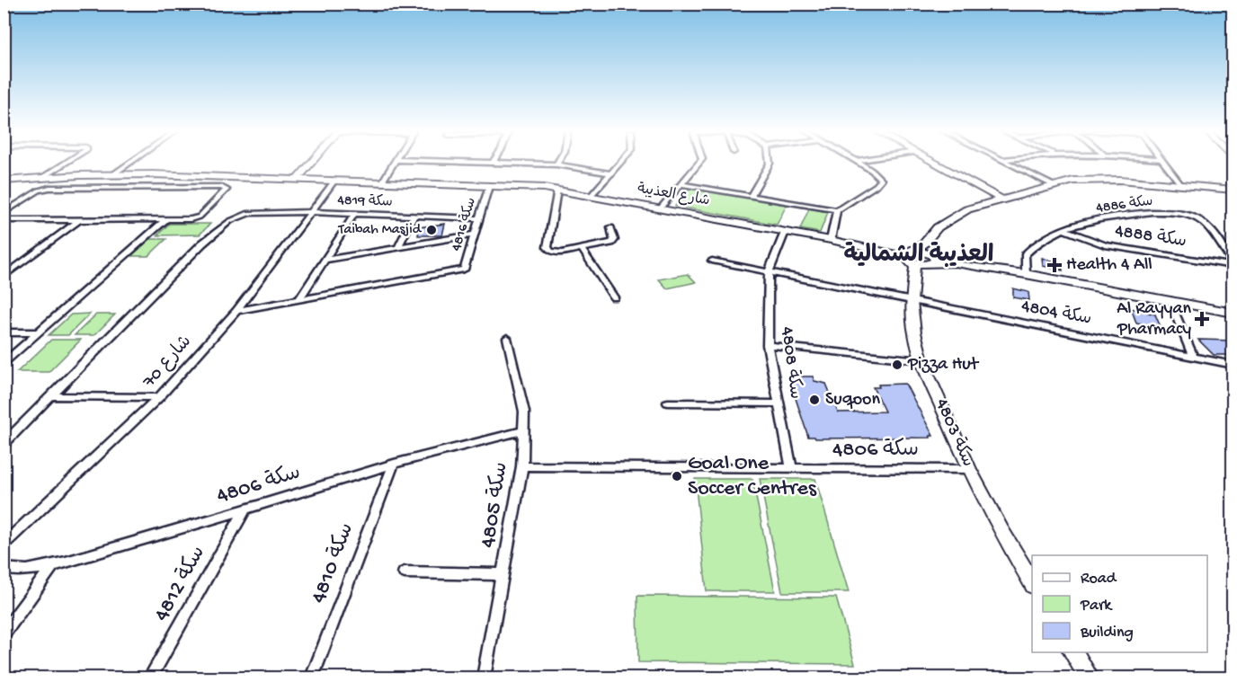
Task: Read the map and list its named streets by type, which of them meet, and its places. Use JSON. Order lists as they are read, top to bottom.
{
  "streets": {
    "street": [
      "شارع العذيبة",
      "سكة 4819",
      "سكة 4886",
      "سكة 4816",
      "سكة 4888",
      "سكة 4804",
      "شارع 70",
      "سكة 4808",
      "سكة 4803",
      "سكة 4806",
      "سكة 4805",
      "سكة 4810",
      "سكة 4812"
    ]
  },
  "crossings": [
    ["شارع العذيبة", "سكة 4886"],
    ["شارع العذيبة", "سكة 4816"],
    ["شارع العذيبة", "شارع 70"],
    ["شارع العذيبة", "سكة 4808"],
    ["شارع العذيبة", "سكة 4803"],
    ["سكة 4819", "سكة 4816"],
    ["سكة 4819", "شارع 70"],
    ["سكة 4886", "سكة 4888"],
    ["سكة 4804", "سكة 4808"],
    ["سكة 4804", "سكة 4803"],
    ["سكة 4808", "سكة 4806"],
    ["سكة 4803", "سكة 4806"],
    ["سكة 4806", "سكة 4805"],
    ["سكة 4806", "سكة 4810"],
    ["سكة 4806", "سكة 4812"]
  ],
  "districts": ["العذيبة الشمالية"],
  "places": {
    "other": [
      "Taibah Masjid",
      "Pizza Hut",
      "Suqoon",
      "Goal One Soccer Centres"
    ],
    "health": ["Health 4 All", "Al Rayyan Pharmacy"]
  },
  "legend": ["Road", "Park", "Building"]
}
